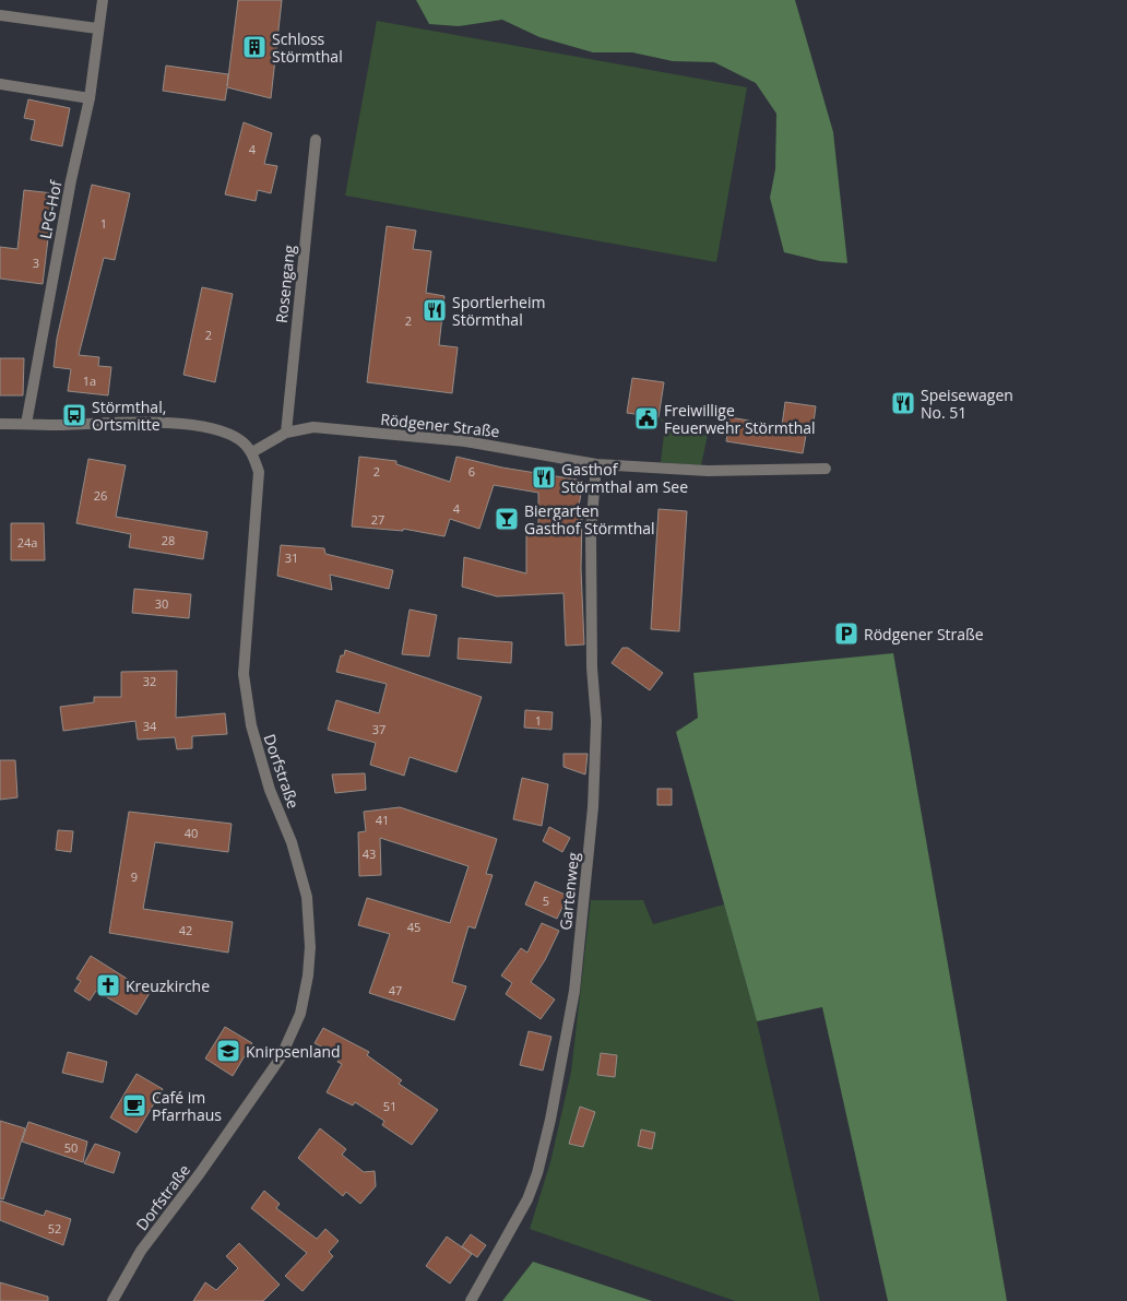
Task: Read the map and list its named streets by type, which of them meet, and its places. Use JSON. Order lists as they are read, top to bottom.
{
  "streets": {
    "street": [
      "LPG-Hof",
      "Rosengang",
      "Rödgener Straße",
      "Dorfstraße",
      "Gartenweg"
    ]
  },
  "crossings": [
    ["Rosengang", "Rödgener Straße"],
    ["Rödgener Straße", "Dorfstraße"],
    ["Rödgener Straße", "Gartenweg"]
  ],
  "places": {
    "building": ["Schloss Störmthal"],
    "restaurant": ["Sportlerheim Störmthal", "Speisewagen No. 51", "Gasthof Störmthal am See"],
    "bus stop": ["Störmthal, Ortsmitte"],
    "public building": ["Freiwillige Feuerwehr Störmthal"],
    "bar": ["Biergarten Gasthof Störmthal"],
    "parking": ["Rödgener Straße"],
    "church": ["Kreuzkirche"],
    "school or university": ["Knirpsenland"],
    "cafe": ["Café im Pfarrhaus"]
  },
  "house_numbers": [
    "4",
    "1",
    "3",
    "2",
    "2",
    "1a",
    "2",
    "6",
    "26",
    "4",
    "27",
    "28",
    "24a",
    "31",
    "30",
    "32",
    "1",
    "34",
    "37",
    "41",
    "40",
    "43",
    "9",
    "5",
    "45",
    "42",
    "47",
    "51",
    "50",
    "52"
  ]
}
